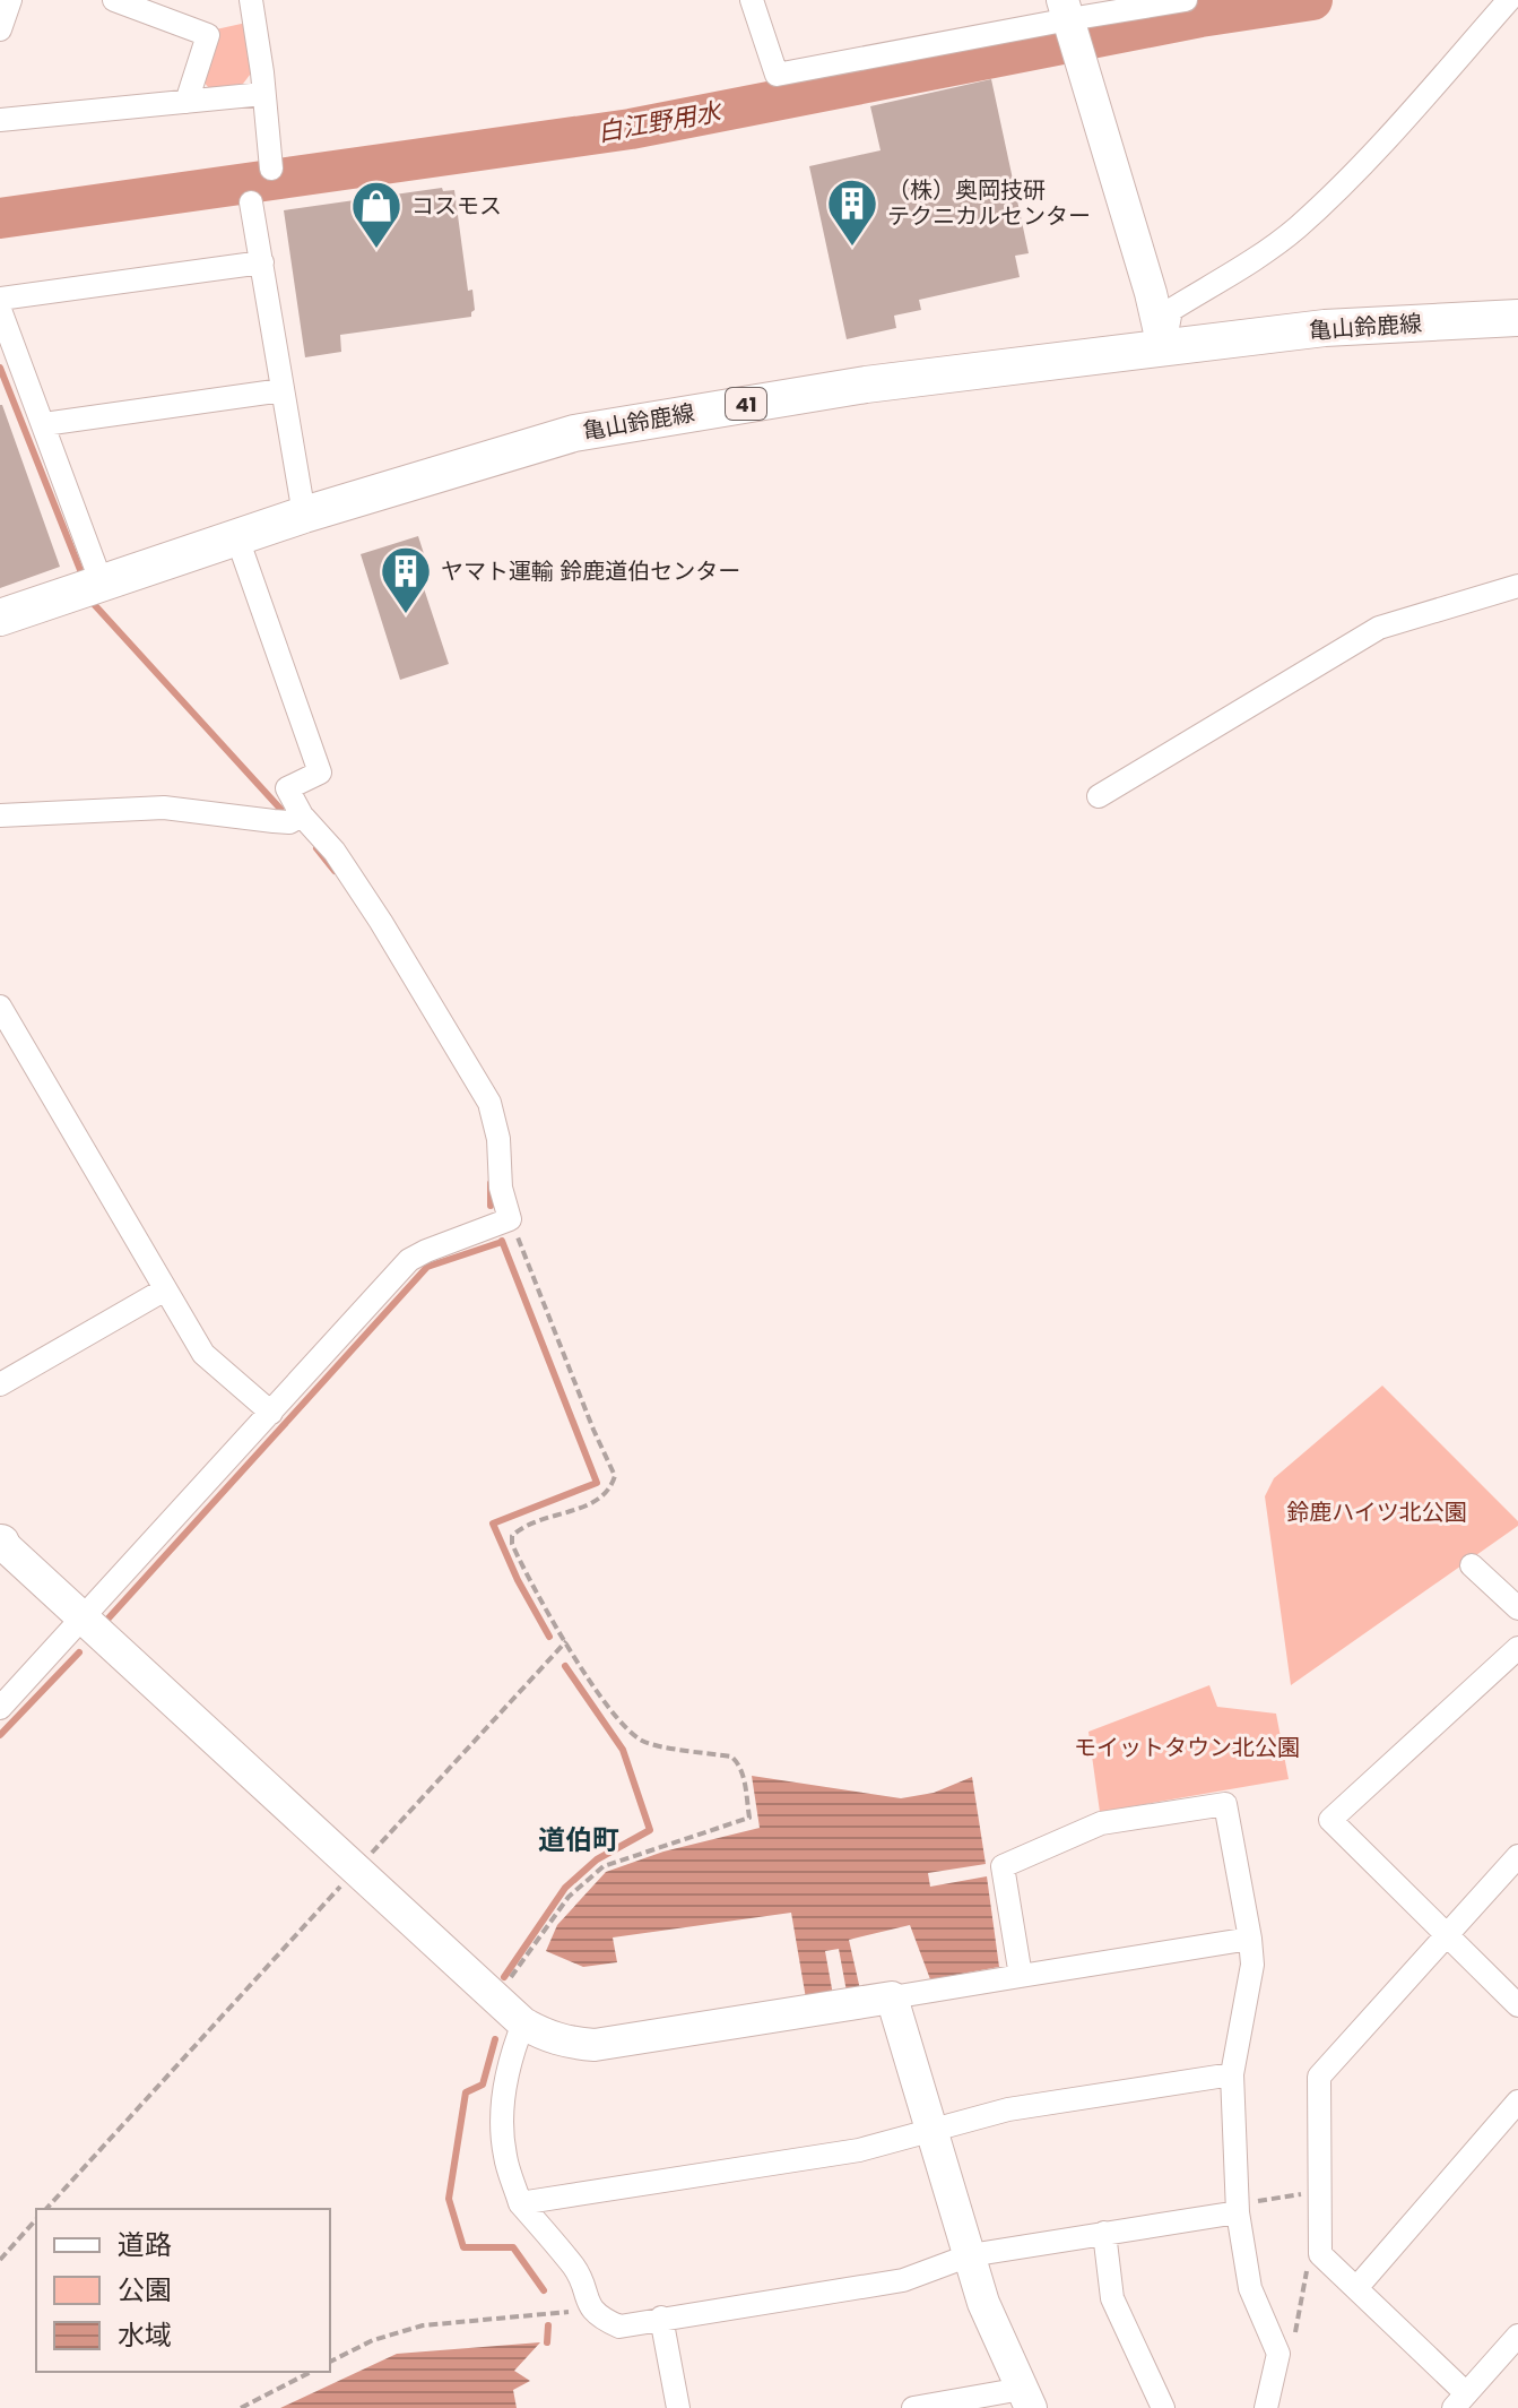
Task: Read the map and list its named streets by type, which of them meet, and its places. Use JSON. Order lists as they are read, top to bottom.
{
  "streets": {
    "main road": ["亀山鈴鹿線", "41"]
  },
  "districts": ["道伯町"],
  "water": ["白江野用水"],
  "parks": ["鈴鹿ハイツ北公園", "モイットタウン北公園"],
  "places": {
    "building": ["（株）奥岡技研 テクニカルセンター", "ヤマト運輸 鈴鹿道伯センター"],
    "shop": ["コスモス"]
  },
  "legend": ["道路", "公園", "水域"]
}
